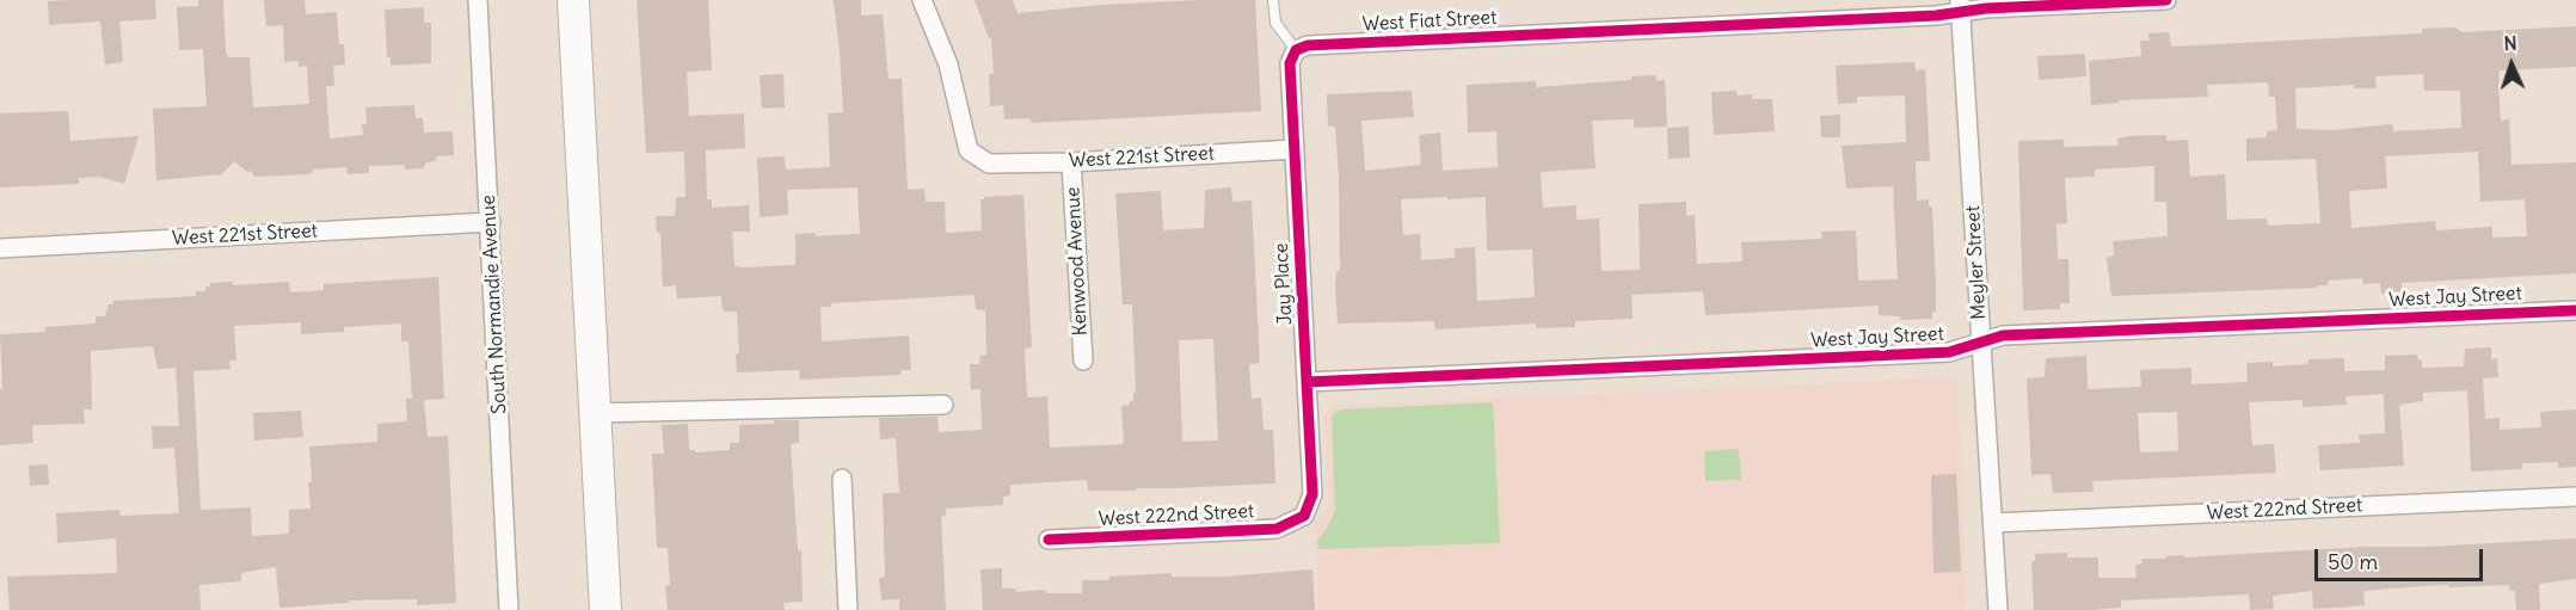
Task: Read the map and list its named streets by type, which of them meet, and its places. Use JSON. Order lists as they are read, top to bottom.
{
  "streets": {
    "street": [
      "West Fiat Street",
      "West 221st Street",
      "Kenwood Avenue",
      "Meyler Street",
      "Jay Place",
      "West Jay Street",
      "South Normandie Avenue",
      "West 222nd Street"
    ]
  },
  "crossings": [
    ["West Fiat Street", "Meyler Street"],
    ["West Fiat Street", "Jay Place"],
    ["West 221st Street", "Kenwood Avenue"],
    ["West 221st Street", "Jay Place"],
    ["West 221st Street", "South Normandie Avenue"],
    ["Meyler Street", "West Jay Street"],
    ["Meyler Street", "West 222nd Street"],
    ["Jay Place", "West Jay Street"],
    ["Jay Place", "West 222nd Street"]
  ],
  "scale_bar": "50 m",
  "north": "top"
}
